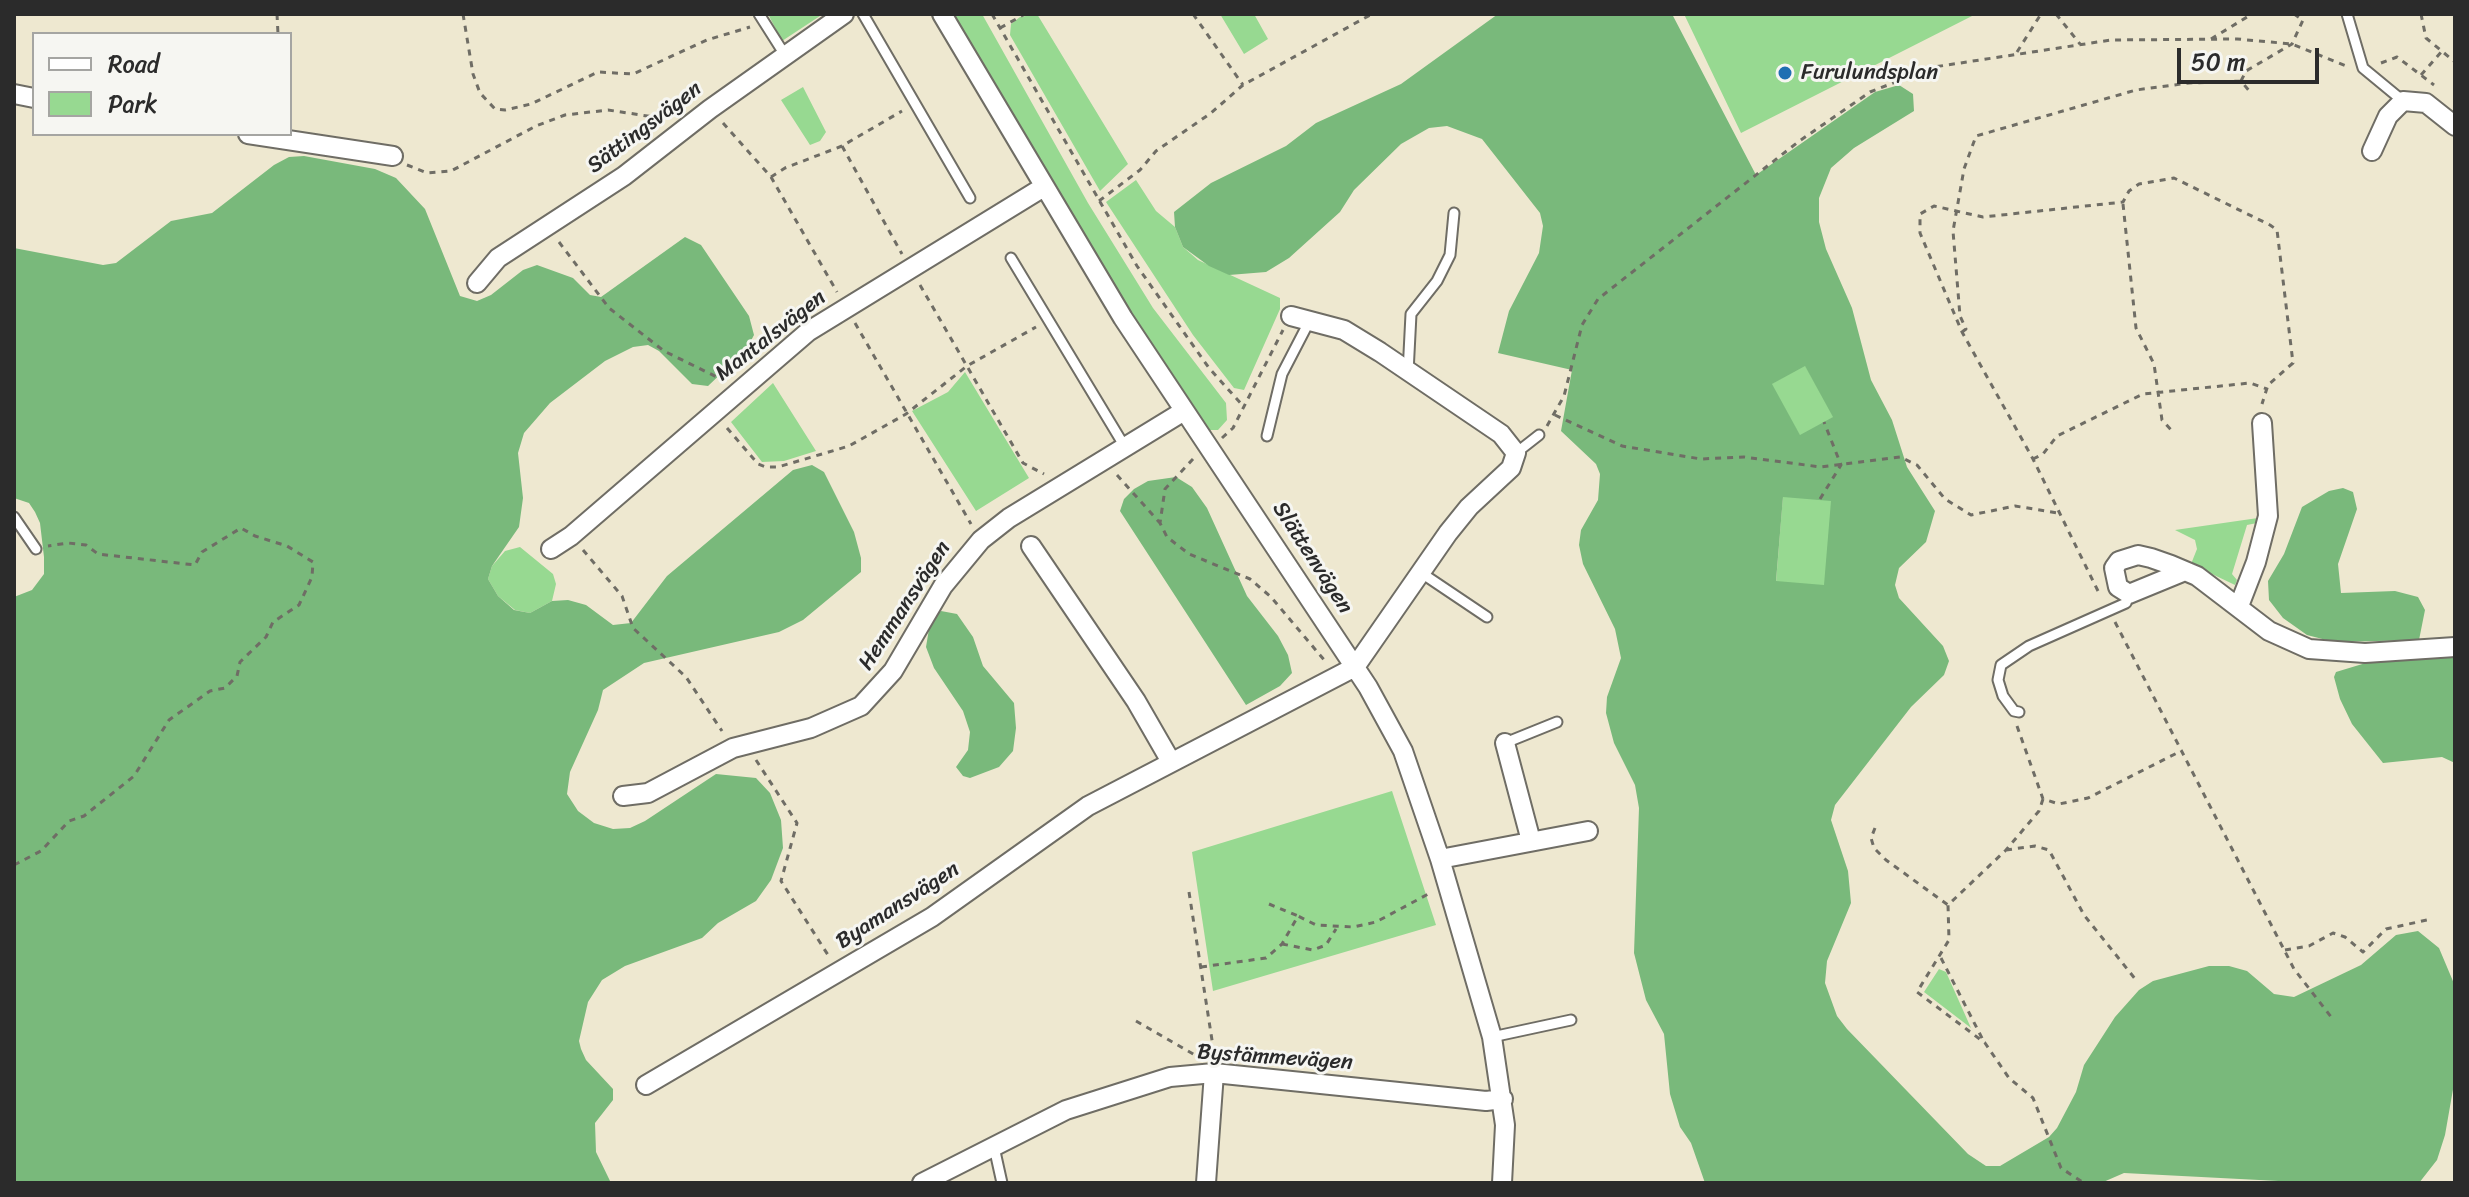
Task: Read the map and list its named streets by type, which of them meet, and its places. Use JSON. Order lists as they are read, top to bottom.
{
  "streets": {
    "street": [
      "Sättingsvägen",
      "Mantalsvägen",
      "Slättenvägen",
      "Hemmansvägen",
      "Byamansvägen",
      "Bystämmevägen"
    ]
  },
  "crossings": [
    ["Mantalsvägen", "Slättenvägen"],
    ["Slättenvägen", "Hemmansvägen"],
    ["Slättenvägen", "Byamansvägen"],
    ["Slättenvägen", "Bystämmevägen"]
  ],
  "places": ["Furulundsplan"],
  "legend": ["Road", "Park"],
  "scale_bar": "50 m"
}
